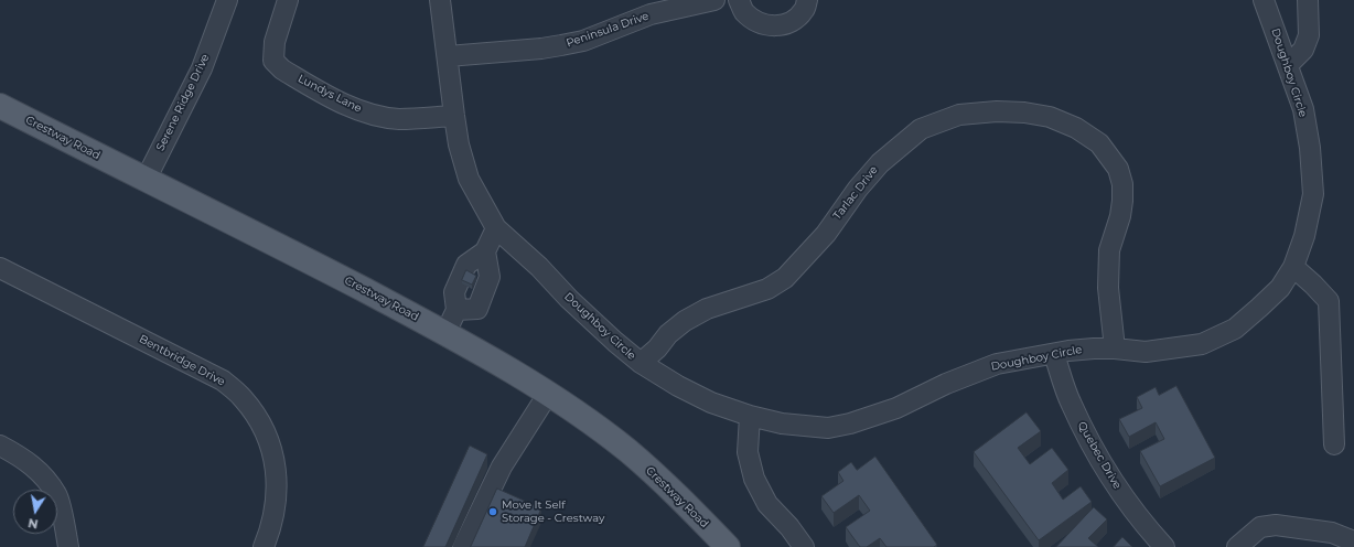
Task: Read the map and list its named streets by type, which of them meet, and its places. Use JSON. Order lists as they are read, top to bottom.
{
  "streets": {
    "main road": ["Crestway Road"],
    "street": [
      "Peninsula Drive",
      "Doughboy Circle",
      "Lundys Lane",
      "Serene Ridge Drive",
      "Tarlac Drive",
      "Bentbridge Drive",
      "Quebec Drive"
    ]
  },
  "crossings": [
    ["Peninsula Drive", "Doughboy Circle"],
    ["Doughboy Circle", "Lundys Lane"],
    ["Doughboy Circle", "Tarlac Drive"],
    ["Doughboy Circle", "Quebec Drive"],
    ["Serene Ridge Drive", "Crestway Road"]
  ],
  "places": ["Move It Self Storage - Crestway"],
  "north": "bottom"
}
